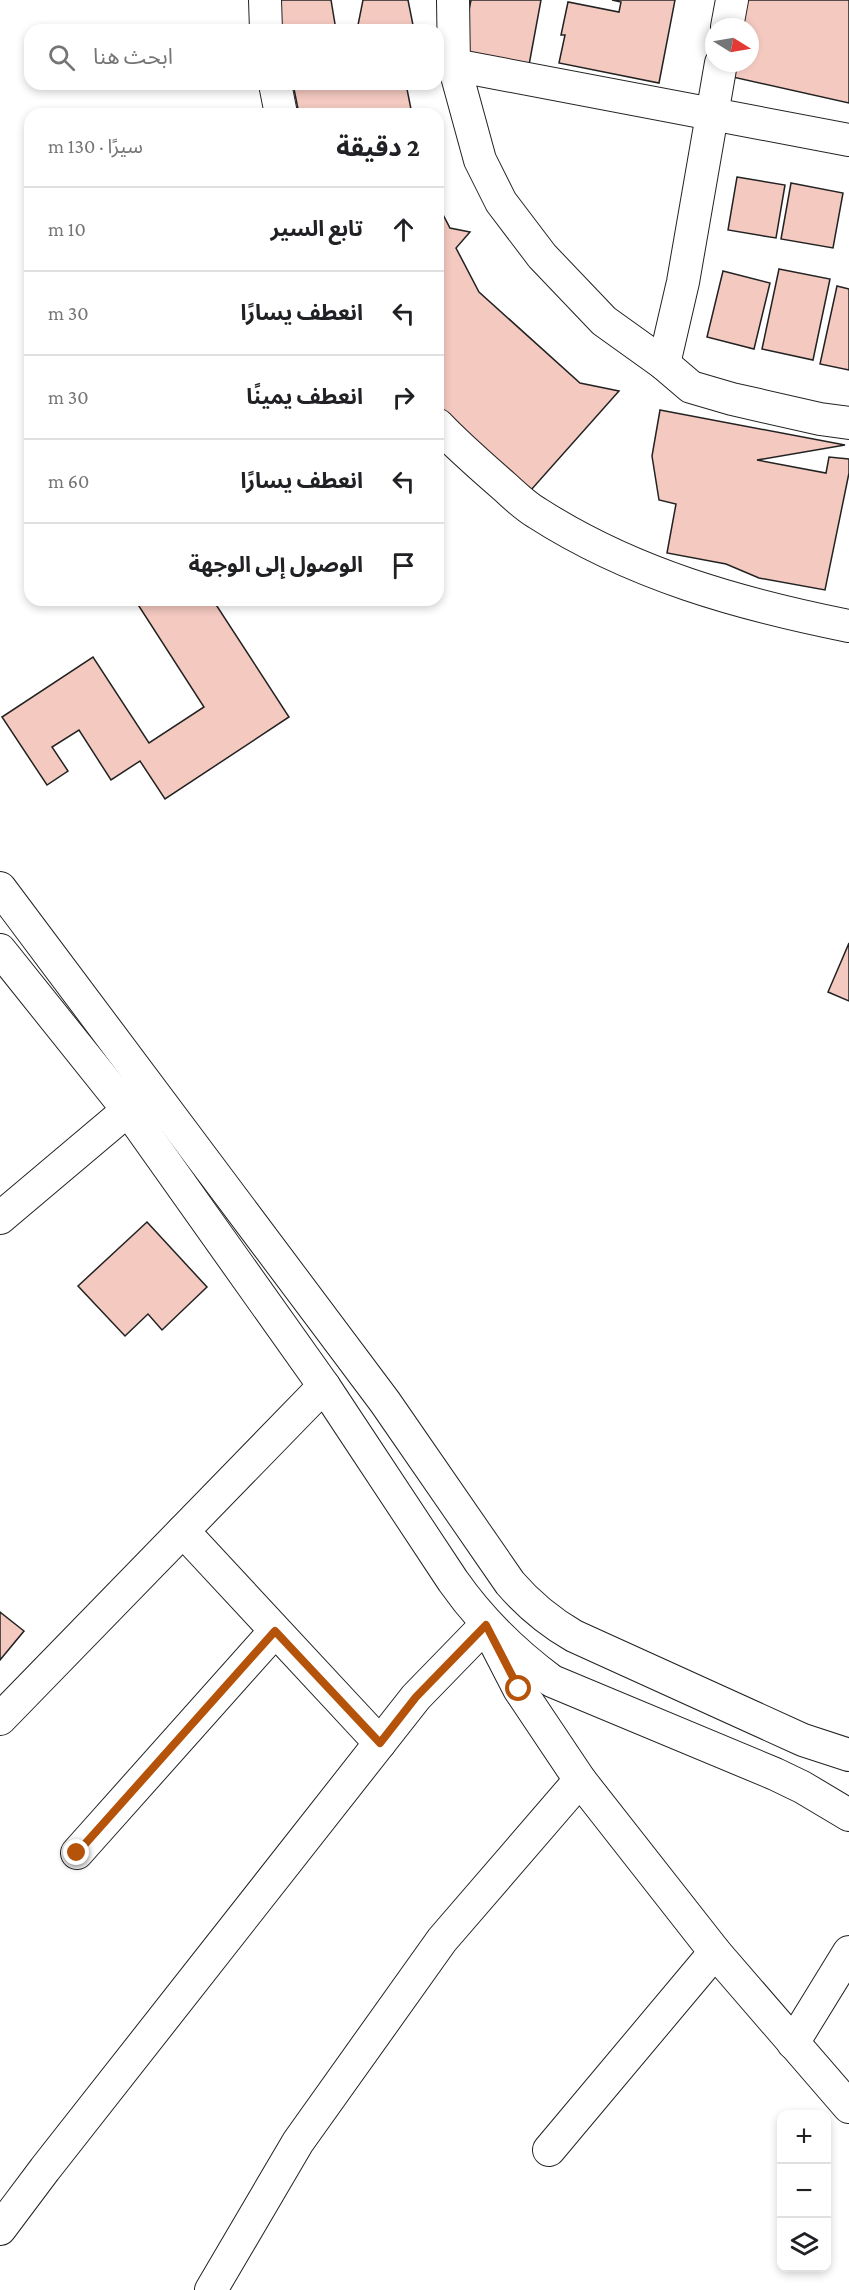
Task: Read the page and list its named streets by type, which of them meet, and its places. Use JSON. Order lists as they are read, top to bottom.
{
  "north": "right",
  "page": {
    "search": "ابحث هنا",
    "heading": ["2 دقيقة", "سيرًا · 130 m"],
    "list": [
      ["تابع السير", "10 m"],
      ["انعطف يسارًا", "30 m"],
      ["انعطف يمينًا", "30 m"],
      ["انعطف يسارًا", "60 m"],
      "الوصول إلى الوجهة"
    ],
    "map_buttons": ["+", "−"]
  }
}
